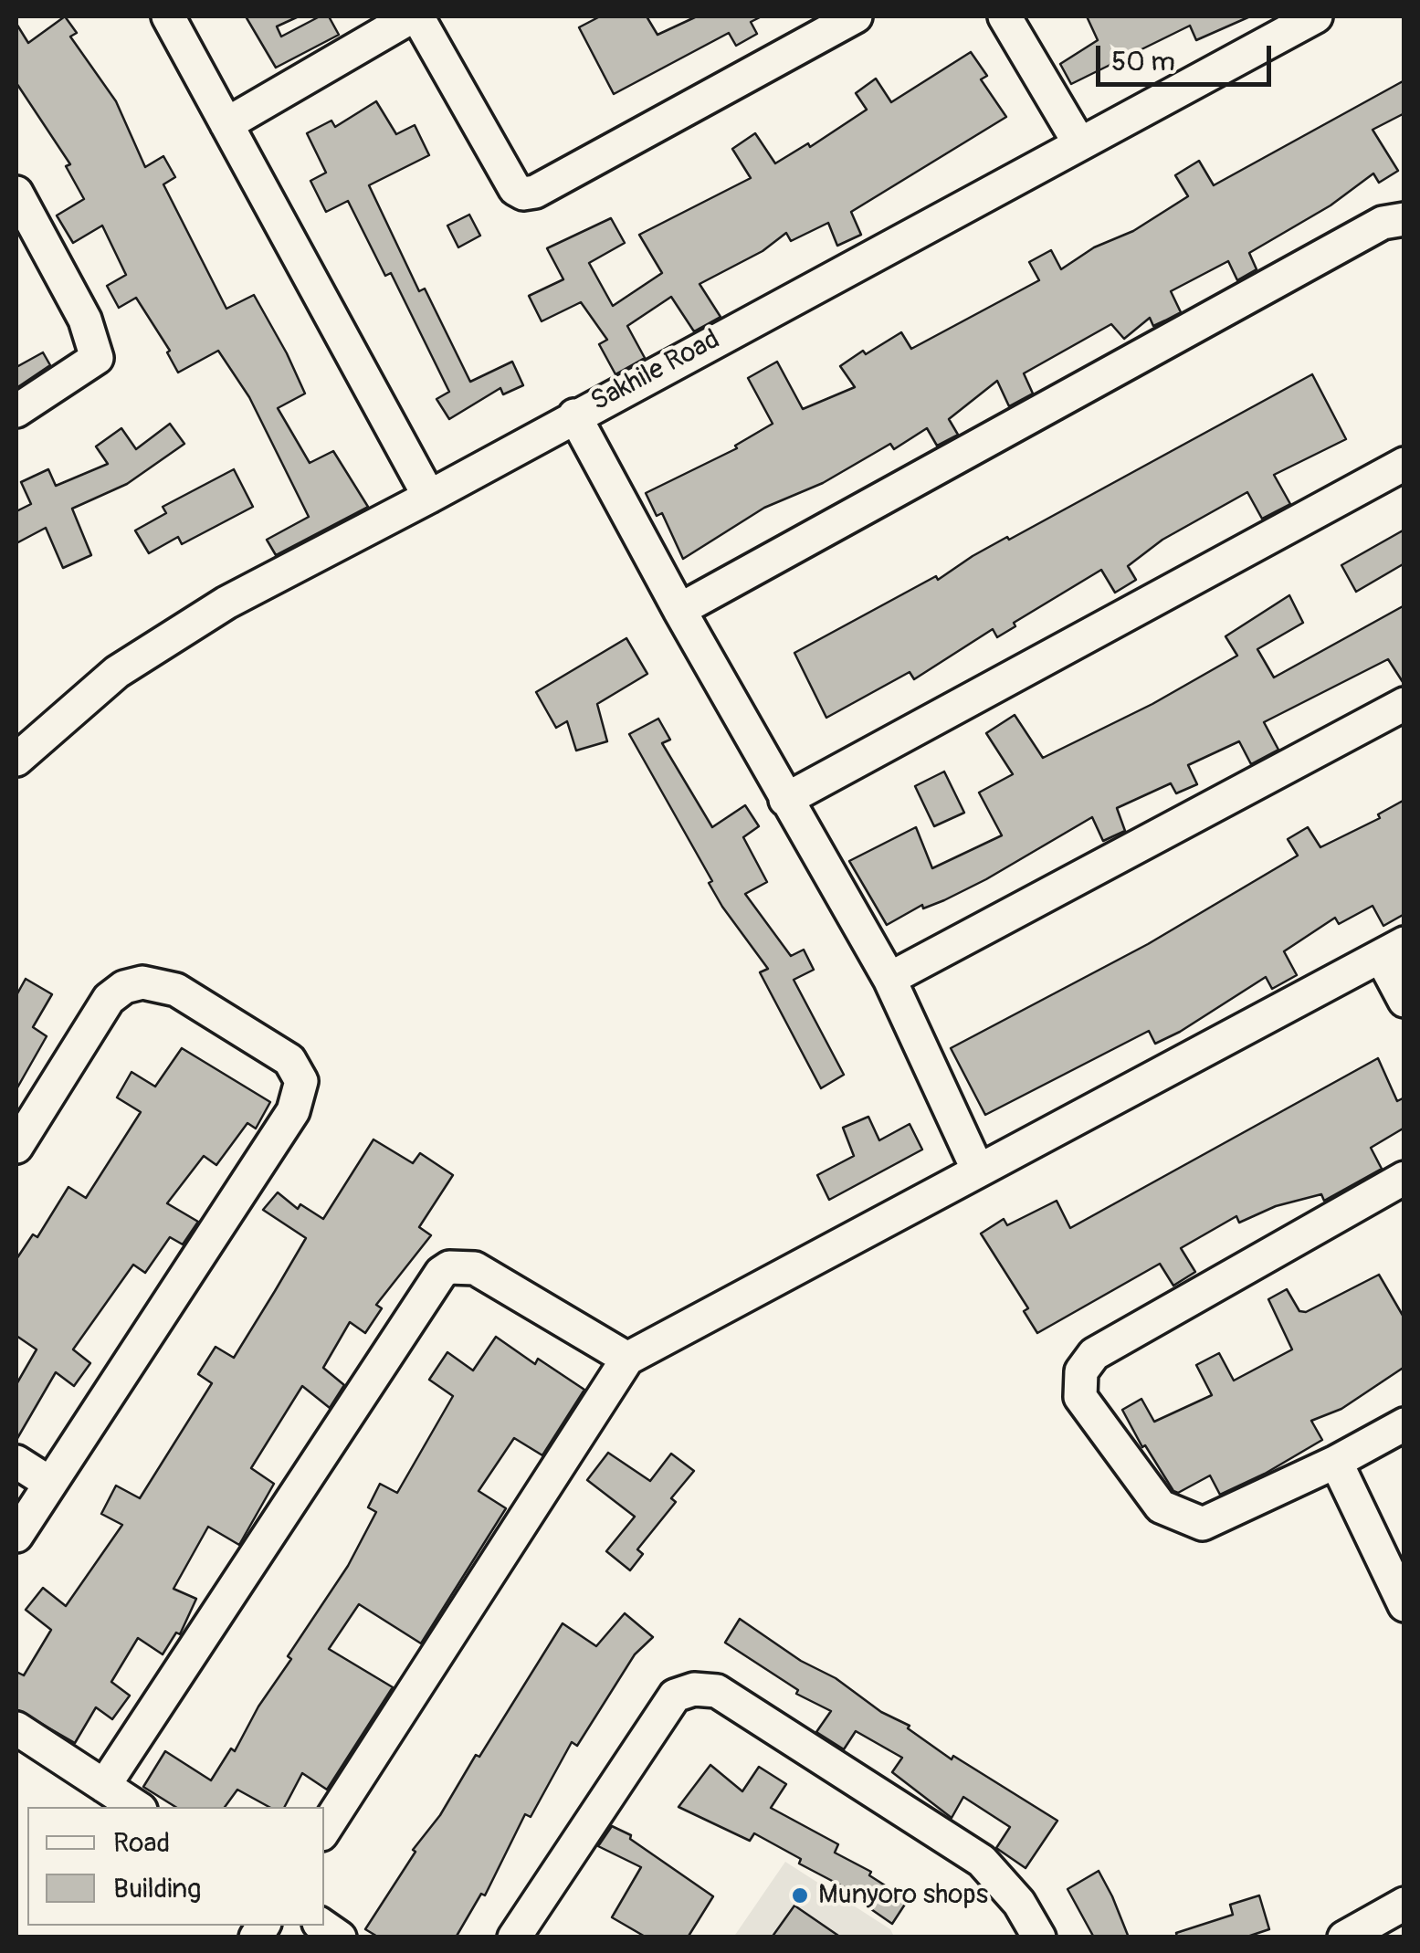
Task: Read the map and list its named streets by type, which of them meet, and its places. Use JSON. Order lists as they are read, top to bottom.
{
  "streets": {
    "street": ["Sakhile Road"]
  },
  "places": ["Munyoro shops"],
  "legend": ["Road", "Building"],
  "scale_bar": "50 m"
}
